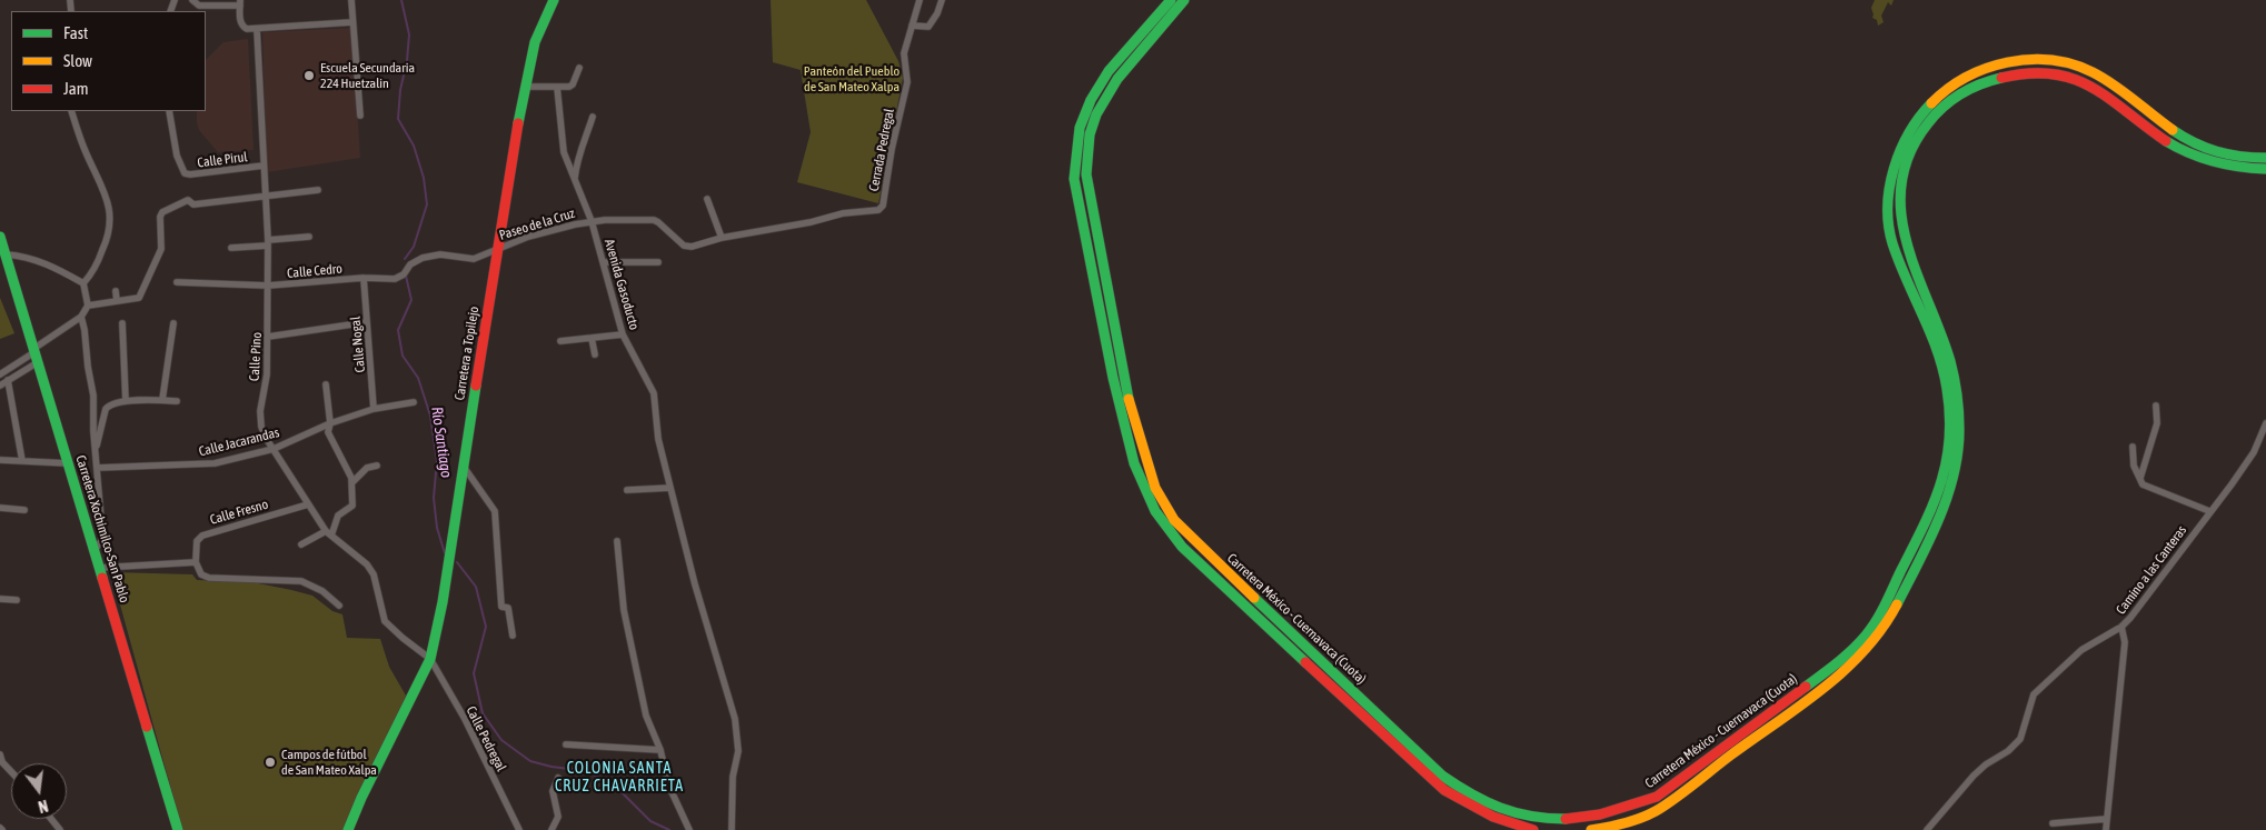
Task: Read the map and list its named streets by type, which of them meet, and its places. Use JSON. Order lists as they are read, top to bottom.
{
  "streets": {
    "main road": ["Carretera a Topilejo", "Carretera Xochimilco-San Pablo", "Carretera México - Cuernavaca (Cuota)"],
    "street": [
      "Cerrada Pedregal",
      "Calle Pirul",
      "Paseo de la Cruz",
      "Calle Cedro",
      "Avenida Gasoducto",
      "Calle Nogal",
      "Calle Pino",
      "Calle Jacarandas",
      "Calle Fresno",
      "Camino a las Canteras",
      "Calle Pedregal"
    ]
  },
  "crossings": [
    ["Cerrada Pedregal", "Paseo de la Cruz"],
    ["Calle Pirul", "Calle Pino"],
    ["Paseo de la Cruz", "Calle Cedro"],
    ["Paseo de la Cruz", "Avenida Gasoducto"],
    ["Paseo de la Cruz", "Calle Nogal"],
    ["Paseo de la Cruz", "Carretera a Topilejo"],
    ["Calle Cedro", "Calle Nogal"],
    ["Calle Cedro", "Calle Pino"],
    ["Calle Nogal", "Calle Jacarandas"],
    ["Carretera a Topilejo", "Calle Pino"],
    ["Carretera a Topilejo", "Calle Pedregal"],
    ["Calle Pino", "Calle Jacarandas"],
    ["Calle Pino", "Calle Fresno"],
    ["Calle Pino", "Calle Pedregal"]
  ],
  "districts": ["COLONIA SANTA CRUZ CHAVARRIETA"],
  "water": ["Río Santiago"],
  "parks": ["Panteón del Pueblo de San Mateo Xalpa"],
  "places": ["Escuela Secundaria 224 Huetzalin", "Campos de fútbol de San Mateo Xalpa"],
  "legend": ["Fast", "Slow", "Jam"],
  "north": "bottom"
}
